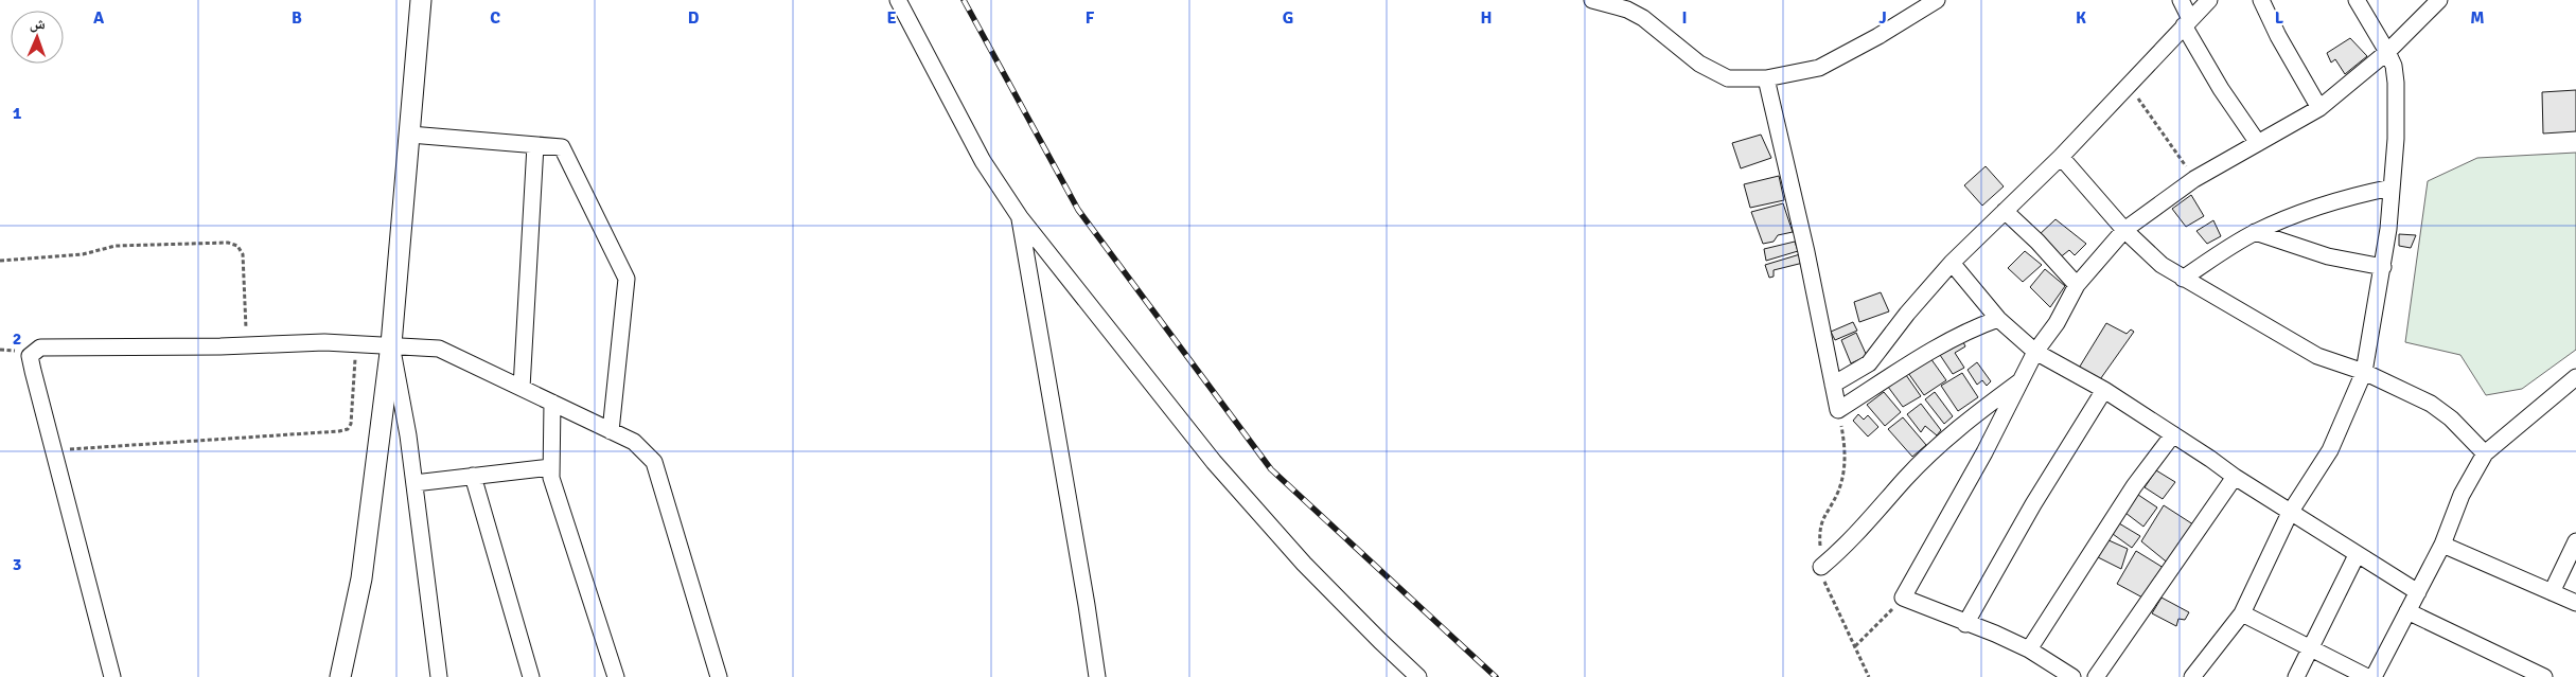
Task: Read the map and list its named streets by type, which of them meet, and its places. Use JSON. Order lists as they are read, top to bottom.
{
  "north": "top",
  "grid": {
    "columns": [
      "A",
      "B",
      "C",
      "D",
      "E",
      "F",
      "G",
      "H",
      "I",
      "J",
      "K",
      "L",
      "M"
    ],
    "rows": ["1", "2", "3"]
  }
}
